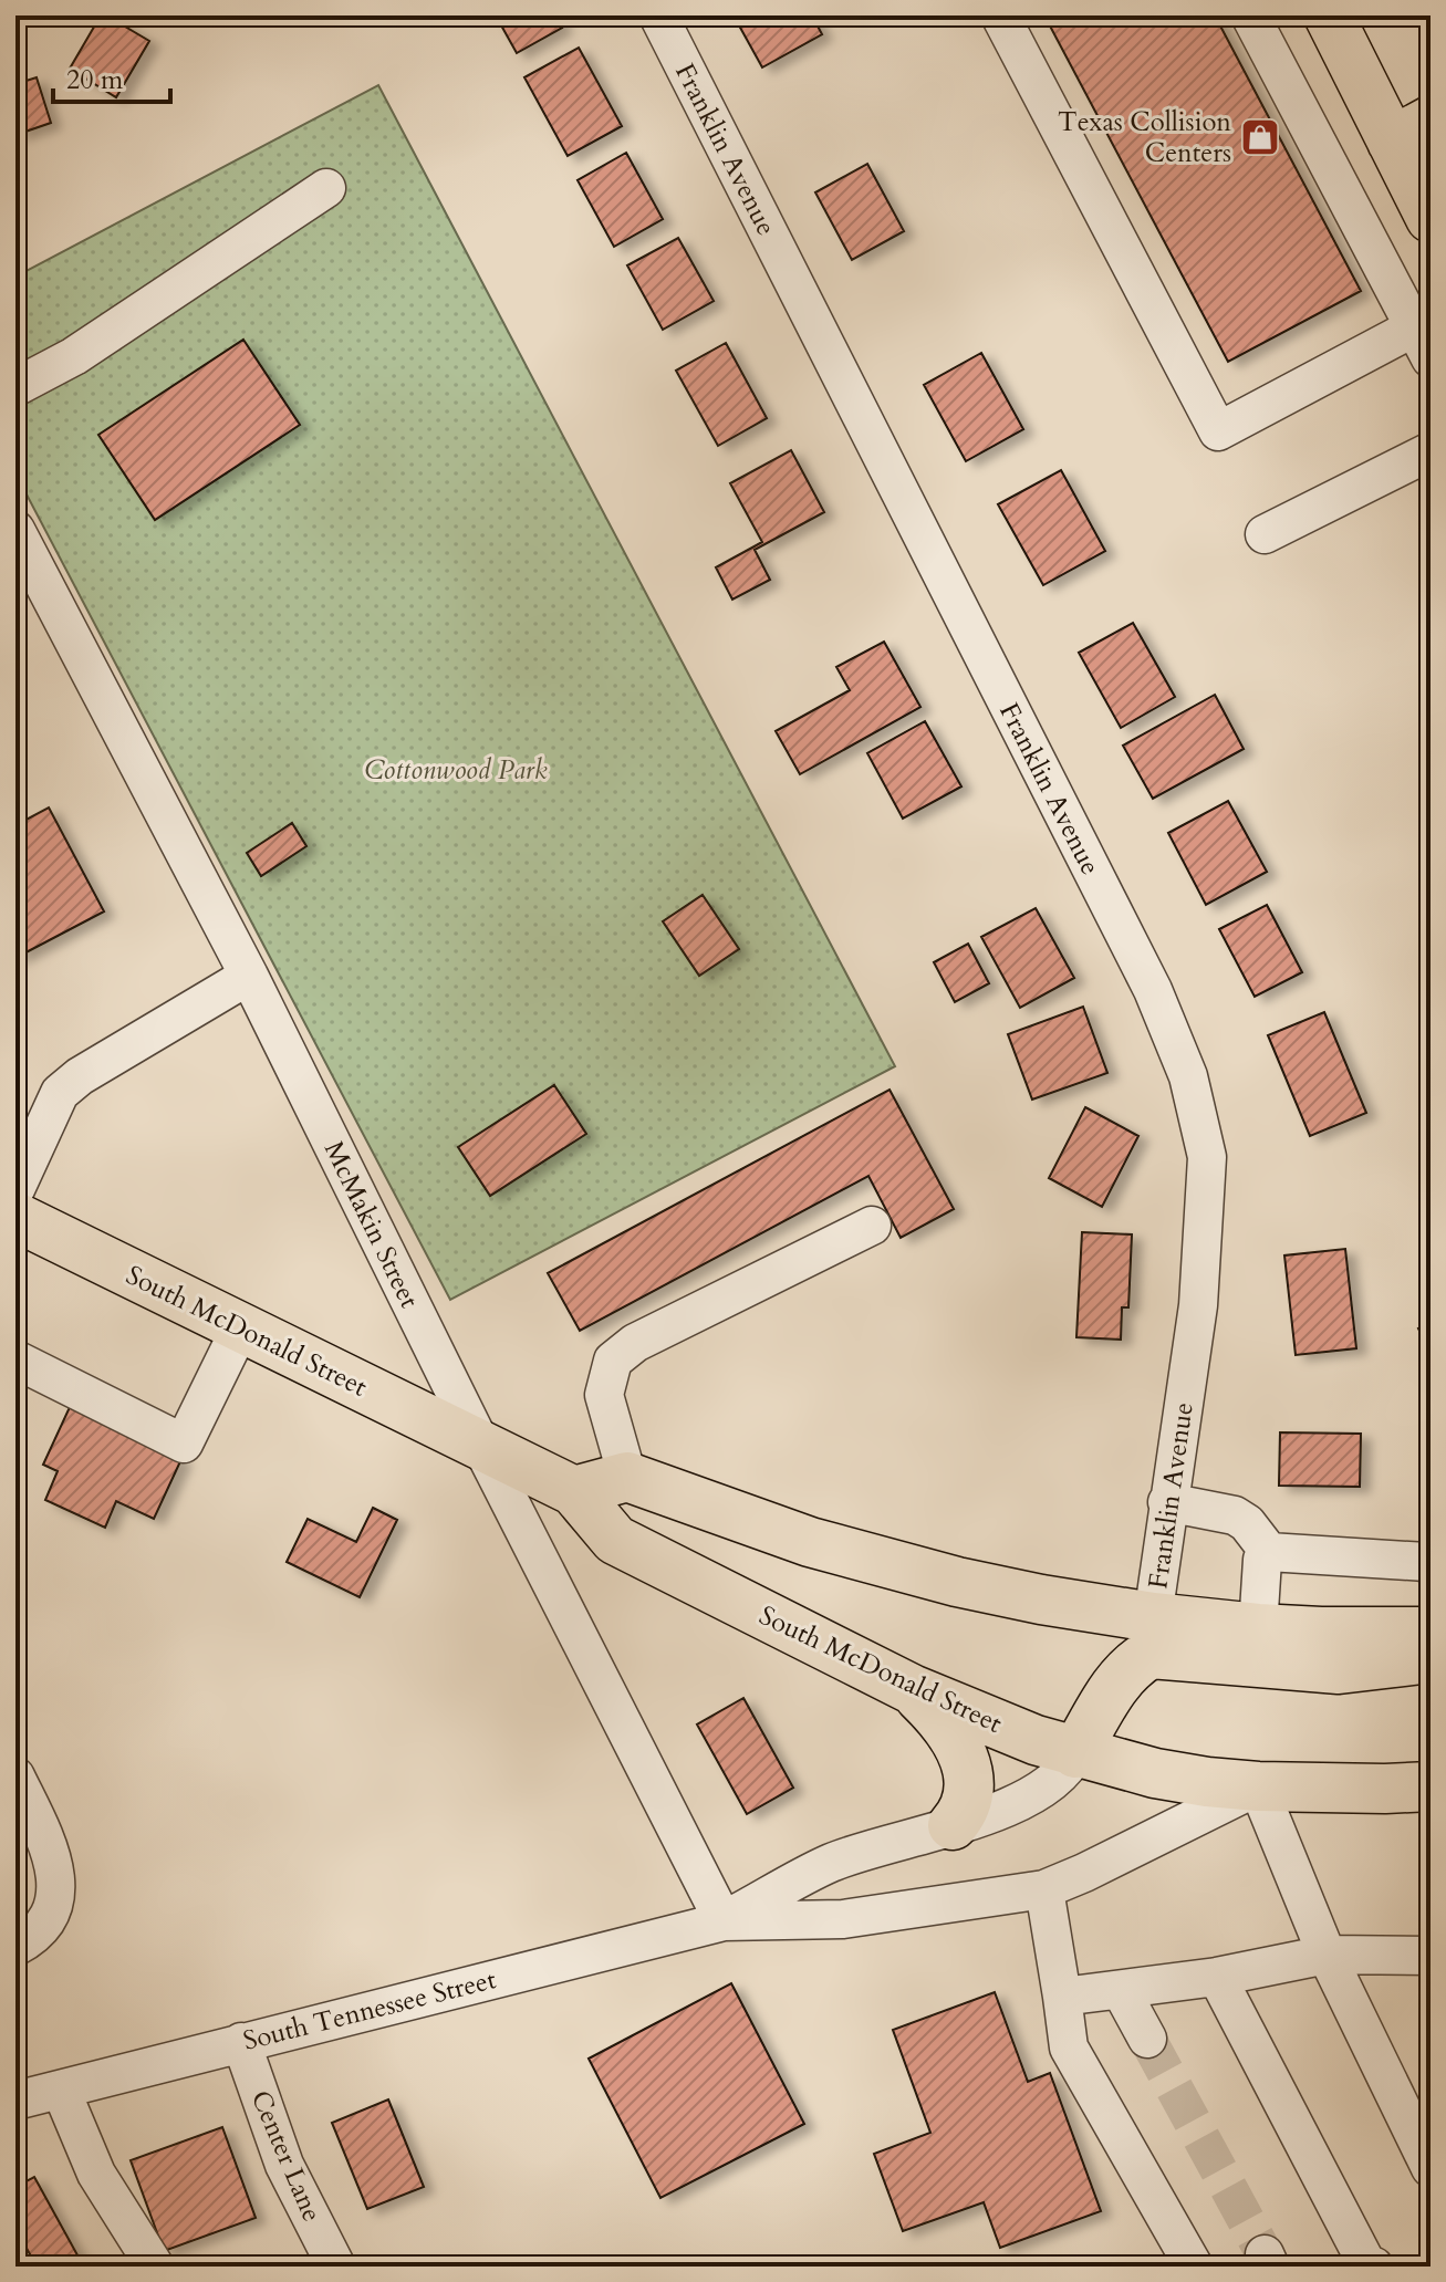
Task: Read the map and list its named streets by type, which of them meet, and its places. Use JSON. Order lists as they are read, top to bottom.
{
  "streets": {
    "main road": ["South McDonald Street"],
    "street": [
      "Franklin Avenue",
      "McMakin Street",
      "South Tennessee Street",
      "Center Lane"
    ]
  },
  "crossings": [
    ["McMakin Street", "South McDonald Street"],
    ["McMakin Street", "South Tennessee Street"],
    ["South McDonald Street", "South Tennessee Street"],
    ["South Tennessee Street", "Center Lane"]
  ],
  "parks": ["Cottonwood Park"],
  "places": {
    "shop": ["Texas Collision Centers"]
  },
  "scale_bar": "20 m"
}
